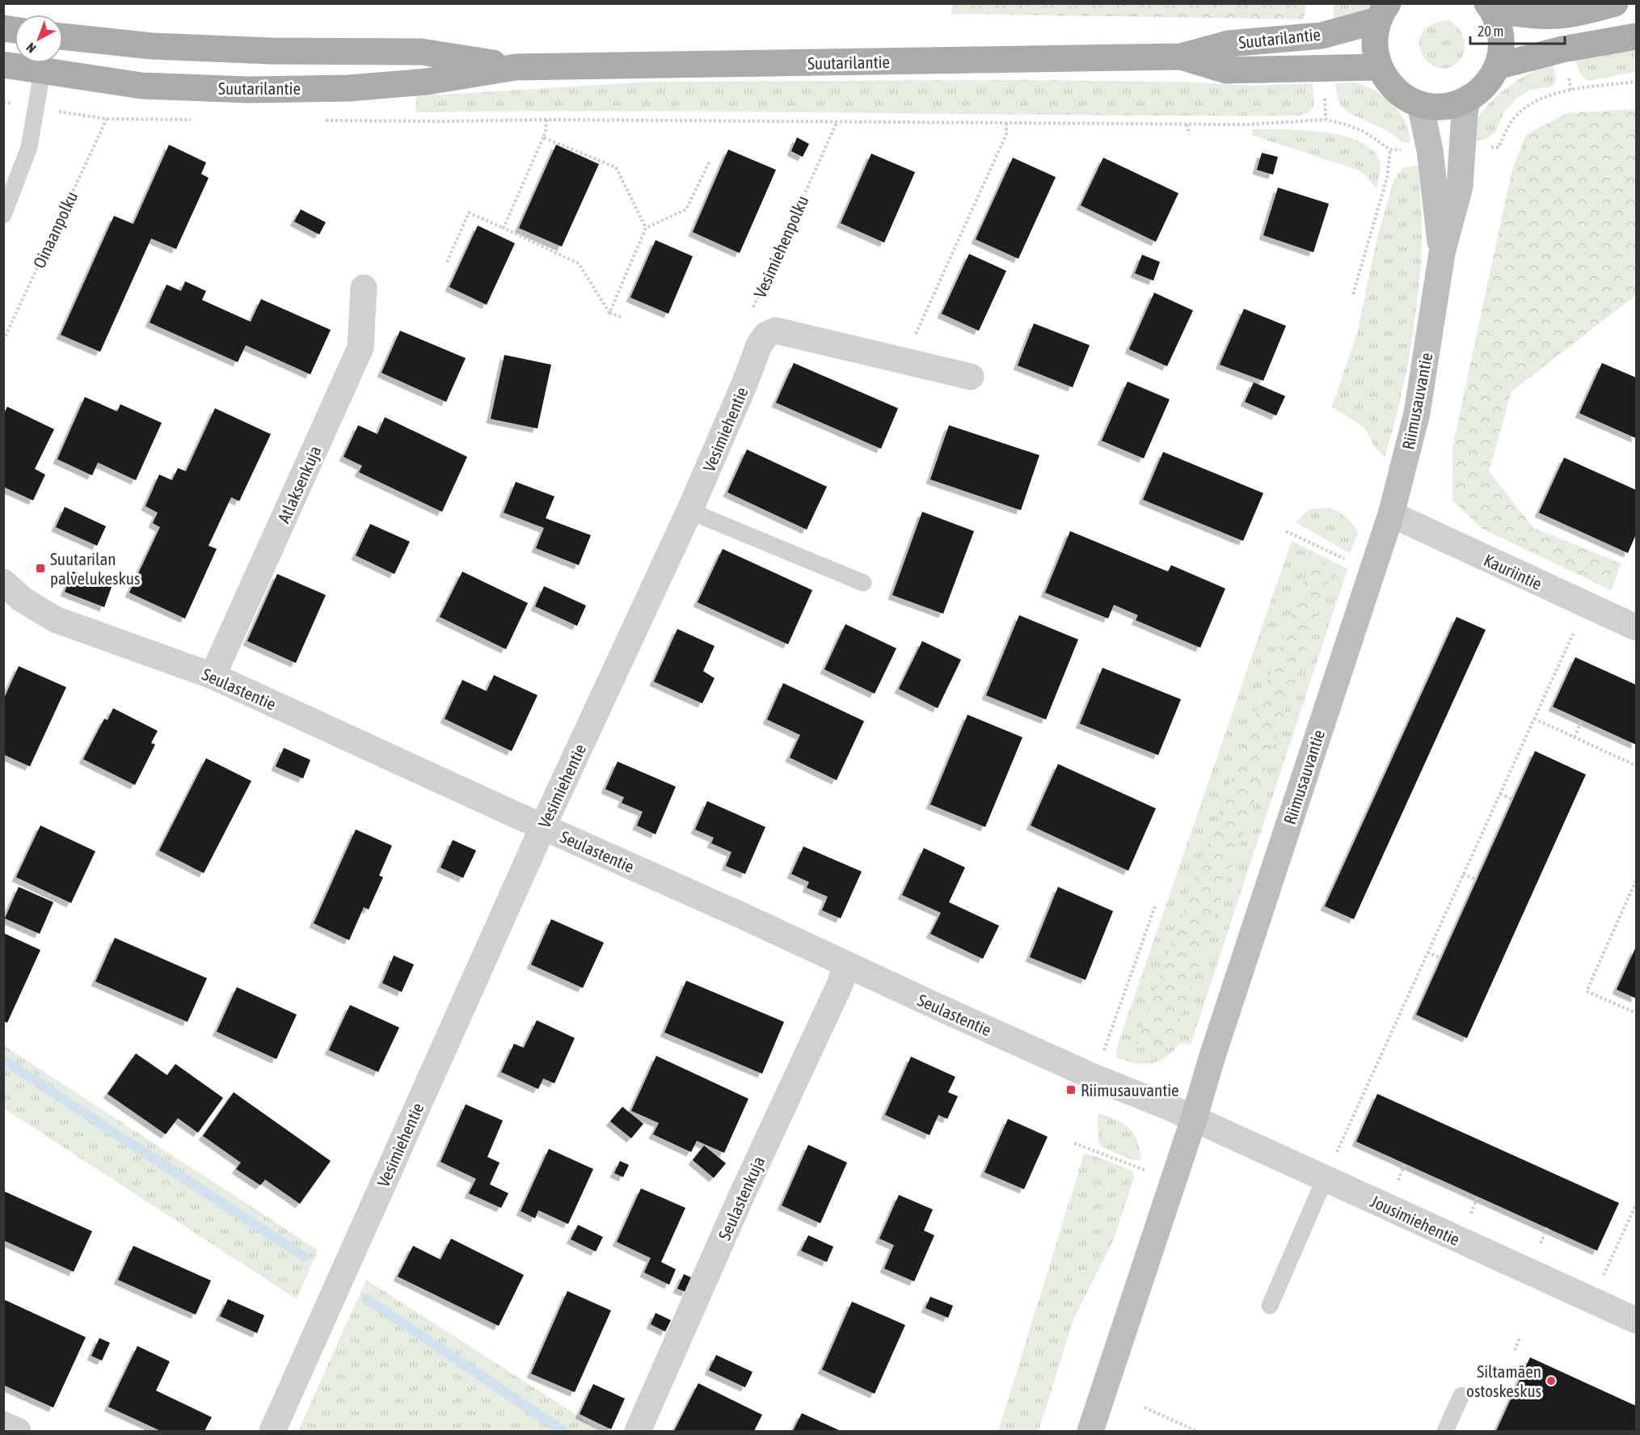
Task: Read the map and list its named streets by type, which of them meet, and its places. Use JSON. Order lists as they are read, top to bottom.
{
  "streets": {
    "main road": ["Suutarilantie"],
    "street": [
      "Riimusauvantie",
      "Vesimiehentie",
      "Atlaksenkuja",
      "Kauriintie",
      "Seulastentie",
      "Seulastenkuja",
      "Jousimiehentie"
    ],
    "path": ["Oinaanpolku", "Vesimiehenpolku"]
  },
  "crossings": [
    ["Riimusauvantie", "Kauriintie"],
    ["Riimusauvantie", "Seulastentie"],
    ["Riimusauvantie", "Jousimiehentie"],
    ["Vesimiehentie", "Seulastentie"],
    ["Atlaksenkuja", "Seulastentie"],
    ["Seulastentie", "Seulastenkuja"],
    ["Seulastentie", "Jousimiehentie"]
  ],
  "places": {
    "transit": ["Suutarilan palvelukeskus", "Riimusauvantie"],
    "other": ["Siltamäen ostoskeskus"]
  },
  "scale_bar": "20 m",
  "north": "bottom left"
}
